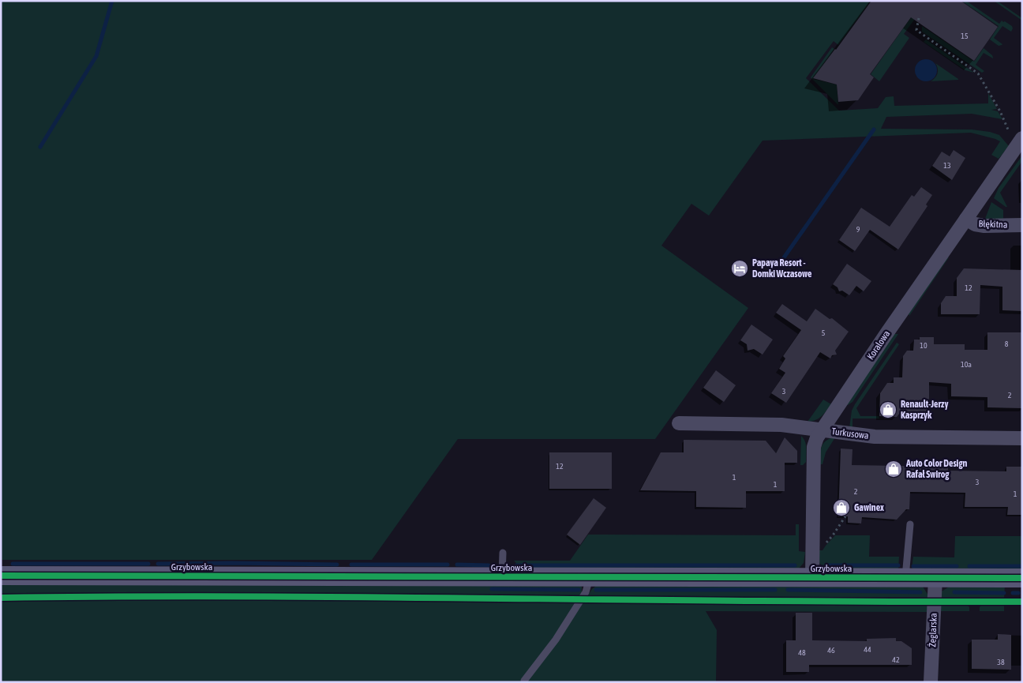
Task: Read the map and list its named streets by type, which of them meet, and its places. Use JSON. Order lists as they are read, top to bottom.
{
  "streets": {
    "street": [
      "Błękitna",
      "Koralowa",
      "Turkusowa",
      "Grzybowska",
      "Żeglarska"
    ]
  },
  "crossings": [
    ["Błękitna", "Koralowa"],
    ["Koralowa", "Turkusowa"],
    ["Koralowa", "Grzybowska"],
    ["Grzybowska", "Żeglarska"]
  ],
  "places": {
    "hotel": ["Papaya Resort - Domki Wczasowe"],
    "shop": ["Renault-Jerzy Kasprzyk", "Auto Color Design Rafał Swirog", "Gawinex"]
  },
  "house_numbers": [
    "15",
    "13",
    "9",
    "12",
    "5",
    "8",
    "10",
    "10a",
    "3",
    "2",
    "12",
    "1",
    "3",
    "1",
    "2",
    "1",
    "44",
    "46",
    "48",
    "42",
    "38"
  ]
}
